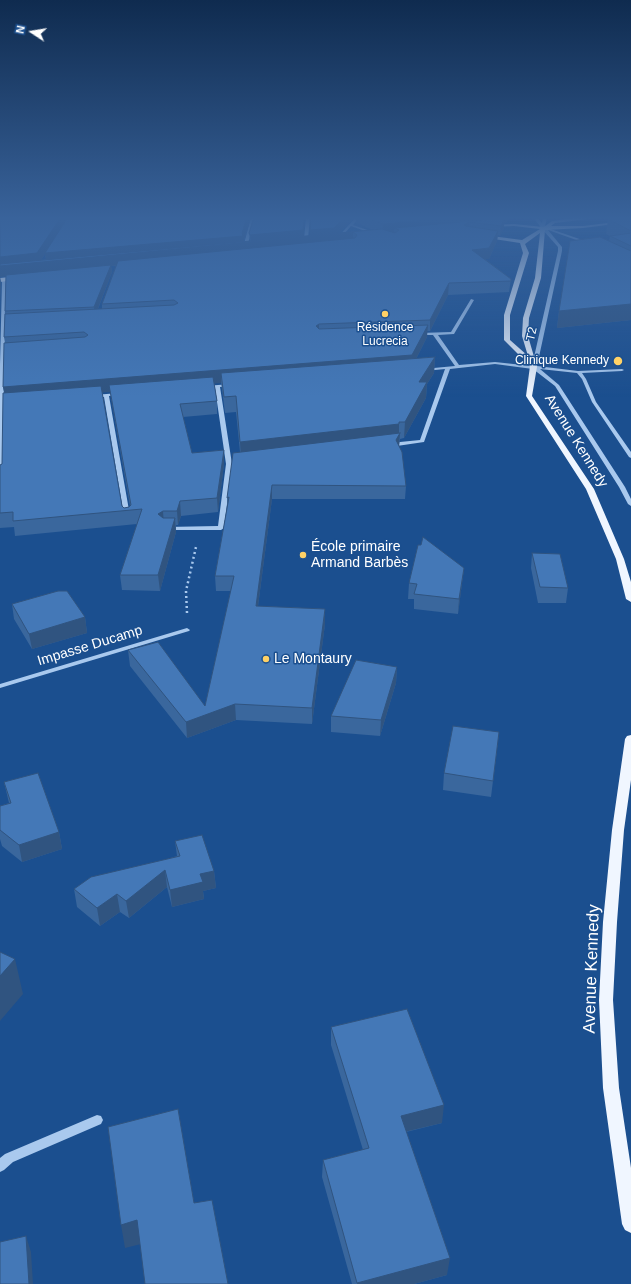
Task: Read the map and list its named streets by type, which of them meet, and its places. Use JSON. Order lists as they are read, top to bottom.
{
  "streets": {
    "main road": ["Avenue Kennedy"],
    "street": ["T2", "Impasse Ducamp"]
  },
  "crossings": [
    ["T2", "Avenue Kennedy"]
  ],
  "places": [
    "Résidence Lucrecia",
    "Clinique Kennedy",
    "École primaire Armand Barbès",
    "Le Montaury"
  ],
  "north": "left"
}
